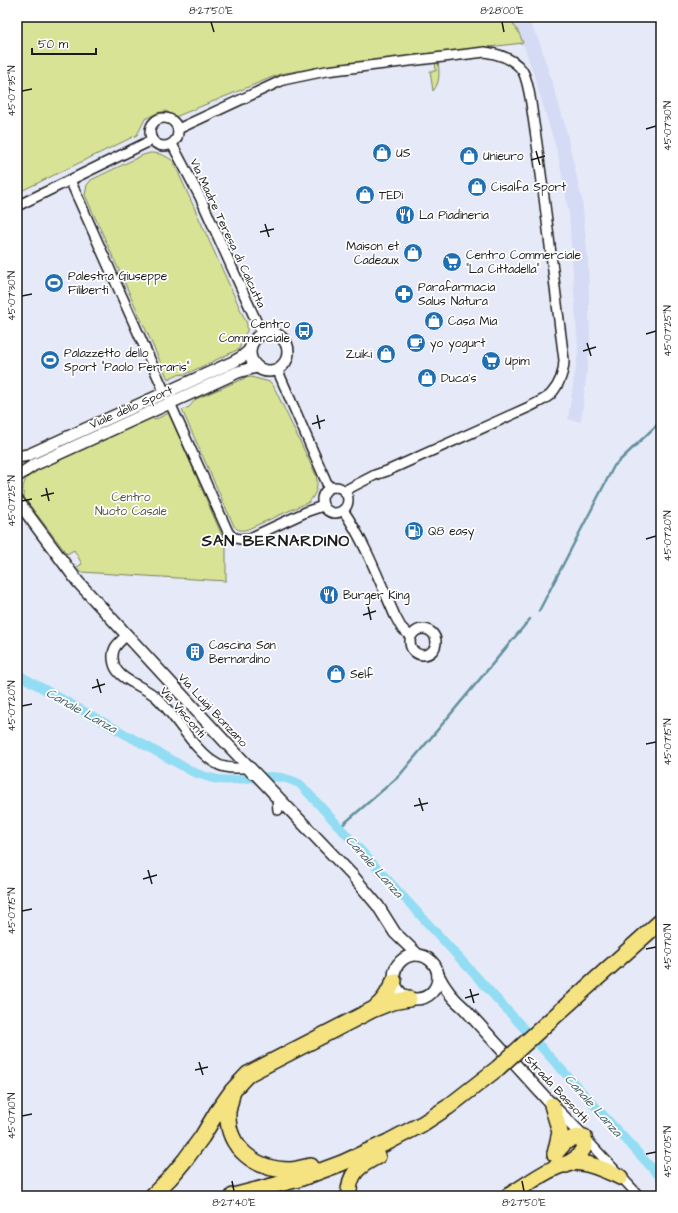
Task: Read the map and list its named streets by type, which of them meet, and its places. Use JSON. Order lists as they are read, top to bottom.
{
  "streets": {
    "street": [
      "Via Madre Teresa di Calcutta",
      "Viale dello Sport",
      "Via Luigi Bonzano",
      "Via Visconti",
      "Strada Bassotti"
    ]
  },
  "crossings": [
    ["Via Madre Teresa di Calcutta", "Viale dello Sport"],
    ["Via Luigi Bonzano", "Via Visconti"],
    ["Via Luigi Bonzano", "Strada Bassotti"]
  ],
  "districts": ["SAN BERNARDINO"],
  "water": ["Canale Lanza"],
  "parks": ["Centro Nuoto Casale"],
  "places": {
    "shop": [
      "US",
      "Unieuro",
      "Cisalfa Sport",
      "TEDi",
      "Maison et Cadeaux",
      "Casa Mia",
      "Zuiki",
      "Duca's",
      "Self"
    ],
    "restaurant": ["La Piadineria", "Burger King"],
    "supermarket": ["Centro Commerciale \"La Cittadella\"", "Upim"],
    "sports": ["Palestra Giuseppe Filiberti", "Palazzetto dello Sport \"Paolo Ferraris\""],
    "pharmacy": ["Parafarmacia Salus Natura"],
    "bus stop": ["Centro Commerciale"],
    "cafe": ["yo yogurt"],
    "fuel station": ["Q8 easy"],
    "building": ["Cascina San Bernardino"]
  },
  "scale_bar": "50 m",
  "coordinates": [
    "8°27'50\"E",
    "8°28'00\"E",
    "45°07'35\"N",
    "45°07'30\"N",
    "45°07'25\"N",
    "45°07'20\"N",
    "45°07'15\"N",
    "45°07'10\"N",
    "45°07'05\"N",
    "8°27'40\"E"
  ]
}
